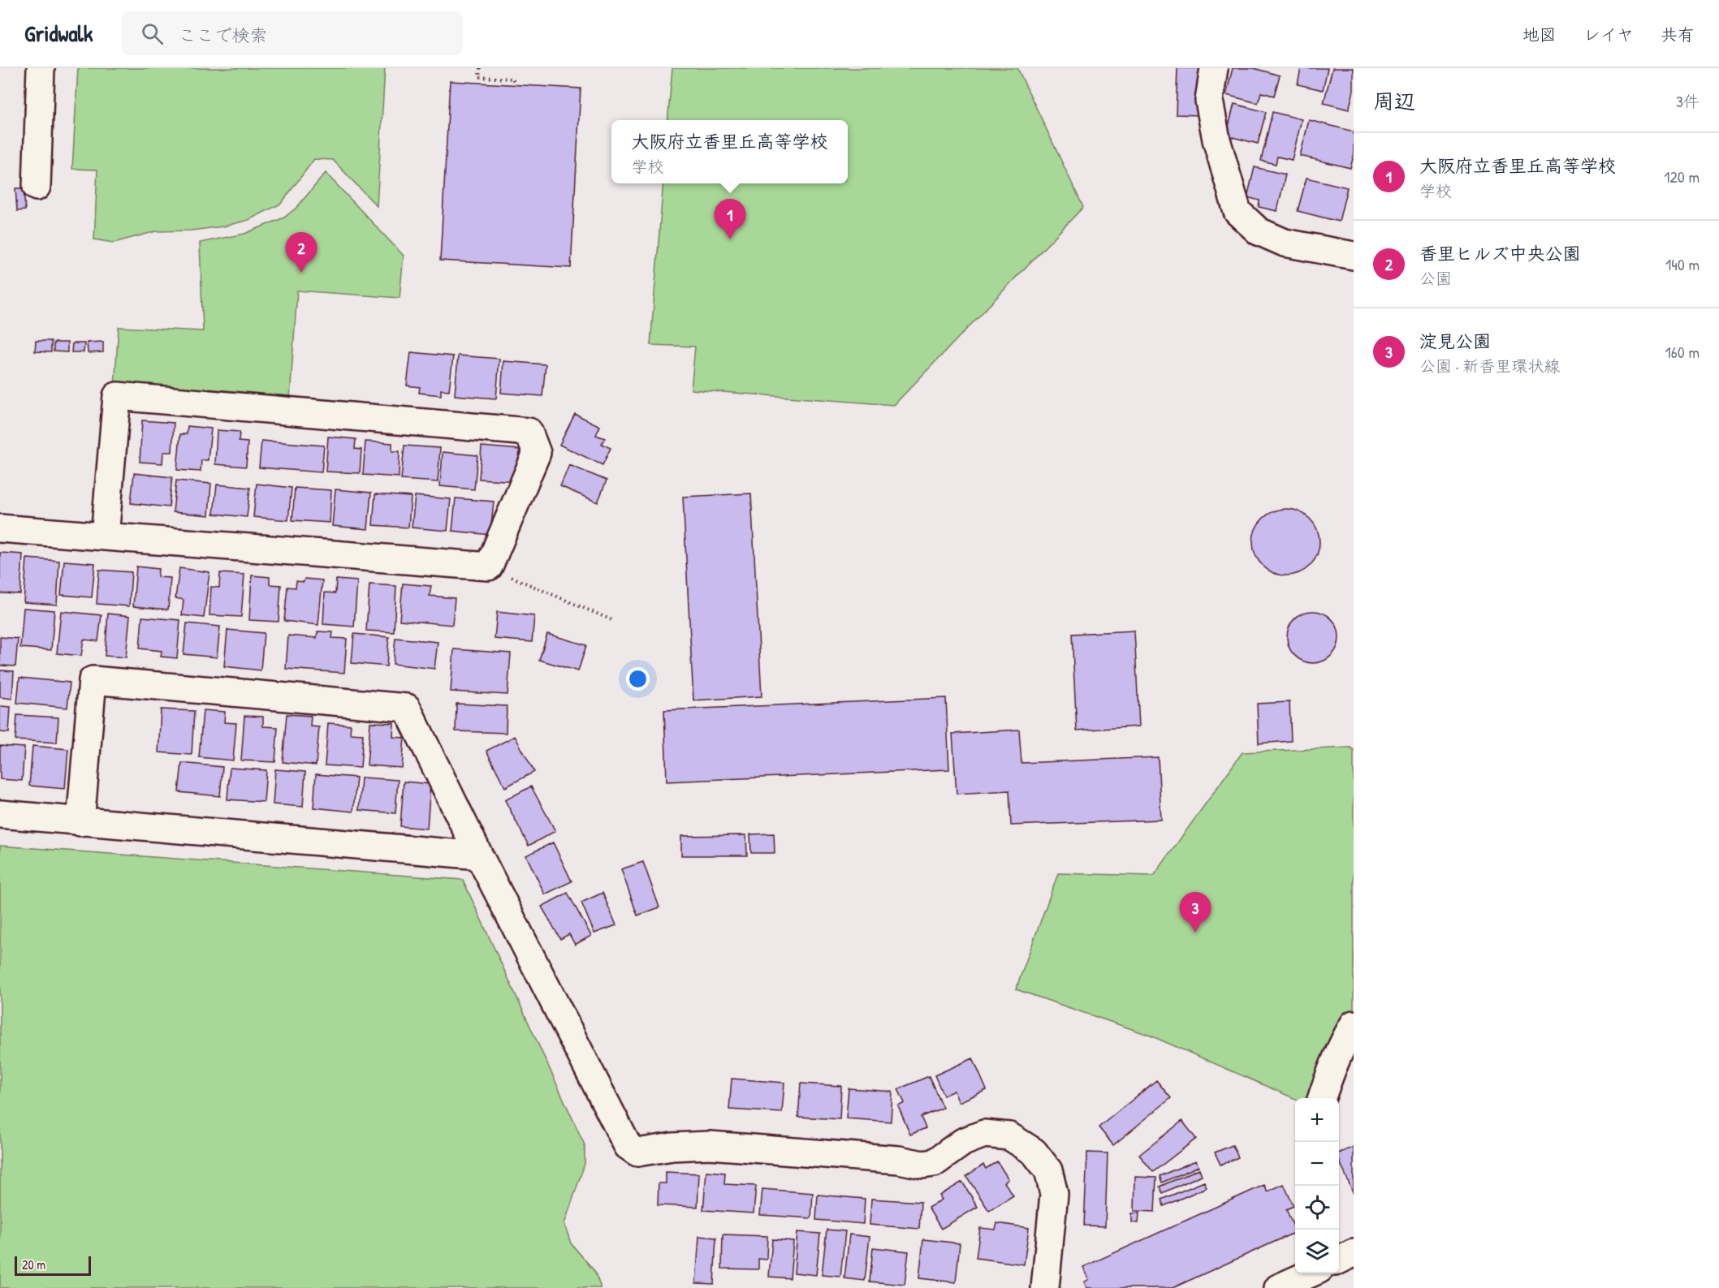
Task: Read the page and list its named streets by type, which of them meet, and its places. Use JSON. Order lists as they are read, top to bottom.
{
  "scale_bar": "20 m",
  "page": {
    "header": "Gridwalk",
    "search": "ここで検索",
    "nav": ["地図", "レイヤ", "共有"],
    "heading": ["周辺", "3件"],
    "popup": ["大阪府立香里丘高等学校", "学校"],
    "list": [
      {
        "mark": "1",
        "name": "大阪府立香里丘高等学校",
        "note": "学校",
        "value": "120 m"
      },
      {
        "mark": "2",
        "name": "香里ヒルズ中央公園",
        "note": "公園",
        "value": "140 m"
      },
      {
        "mark": "3",
        "name": "淀見公園",
        "note": "公園 · 新香里環状線",
        "value": "160 m"
      }
    ],
    "pins": ["1", "2", "3"],
    "map_buttons": ["+", "−"],
    "scale": "20 m"
  }
}
